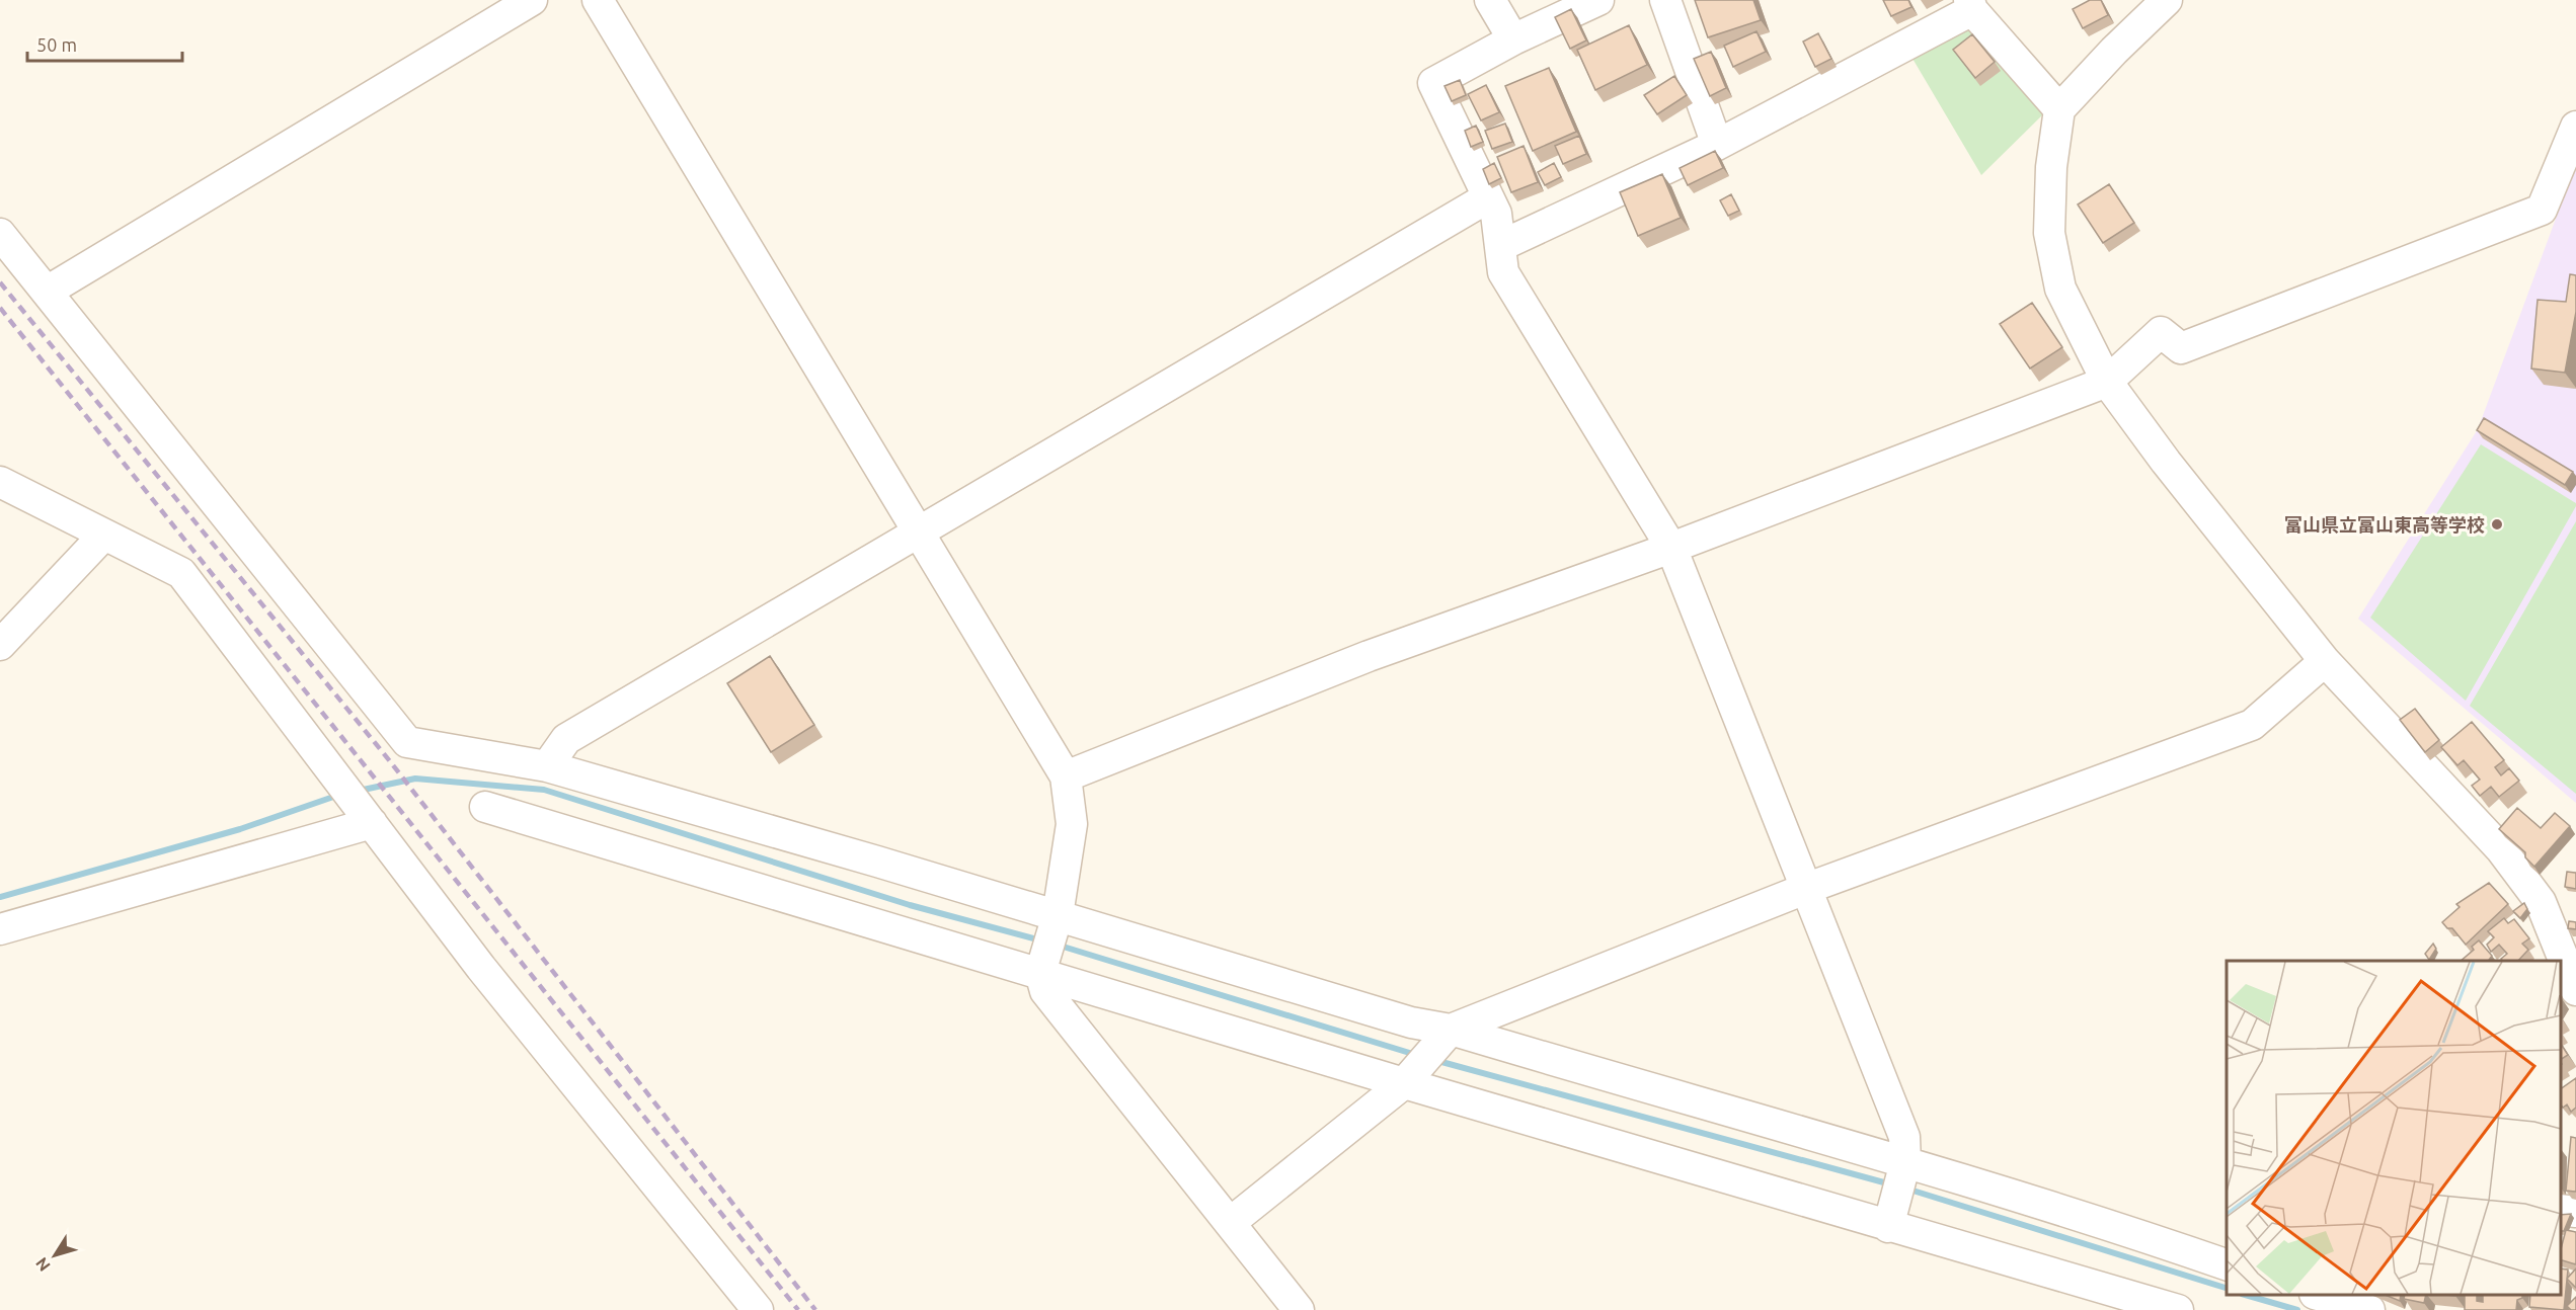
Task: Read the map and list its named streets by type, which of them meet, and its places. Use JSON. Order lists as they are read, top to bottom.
{
  "places": ["富山県立富山東高等学校"],
  "scale_bar": "50 m",
  "north": "bottom left"
}
